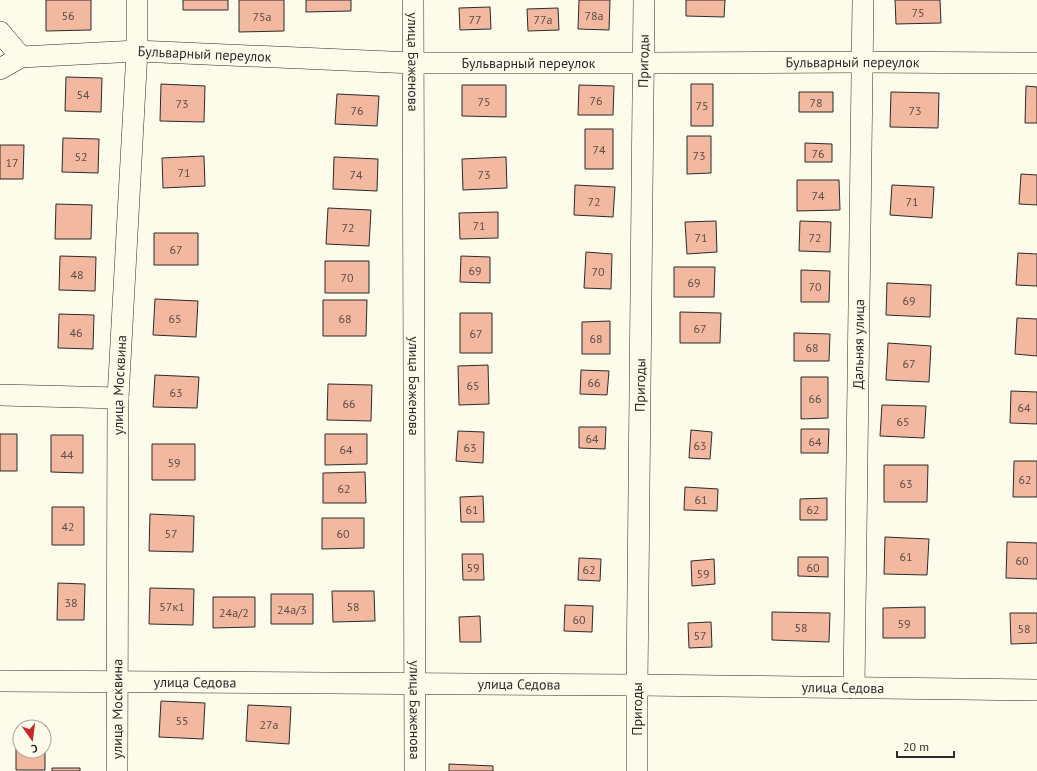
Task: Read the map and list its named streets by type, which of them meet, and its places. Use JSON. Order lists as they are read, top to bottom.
{
  "streets": {
    "street": [
      "Бульварный переулок",
      "улица Баженова",
      "Пригоды",
      "Дальняя улица",
      "улица Москвина",
      "улица Седова"
    ]
  },
  "crossings": [
    ["Бульварный переулок", "улица Баженова"],
    ["Бульварный переулок", "Пригоды"],
    ["Бульварный переулок", "Дальняя улица"],
    ["Бульварный переулок", "улица Москвина"],
    ["улица Баженова", "улица Седова"],
    ["Пригоды", "улица Седова"],
    ["Дальняя улица", "улица Седова"],
    ["улица Москвина", "улица Седова"]
  ],
  "house_numbers": [
    "75",
    "56",
    "78а",
    "75а",
    "77",
    "77а",
    "54",
    "76",
    "75",
    "78",
    "73",
    "75",
    "76",
    "73",
    "74",
    "76",
    "73",
    "52",
    "17",
    "71",
    "74",
    "73",
    "74",
    "72",
    "71",
    "71",
    "72",
    "71",
    "72",
    "67",
    "69",
    "70",
    "48",
    "70",
    "69",
    "70",
    "69",
    "65",
    "68",
    "67",
    "46",
    "67",
    "68",
    "68",
    "67",
    "66",
    "65",
    "63",
    "66",
    "66",
    "64",
    "65",
    "64",
    "64",
    "63",
    "63",
    "64",
    "44",
    "59",
    "62",
    "63",
    "62",
    "61",
    "61",
    "62",
    "42",
    "57",
    "60",
    "61",
    "60",
    "59",
    "60",
    "62",
    "59",
    "38",
    "57к1",
    "58",
    "24а/3",
    "24а/2",
    "60",
    "59",
    "58",
    "58",
    "57",
    "55",
    "27а"
  ],
  "scale_bar": "20 m",
  "north": "bottom"
}
